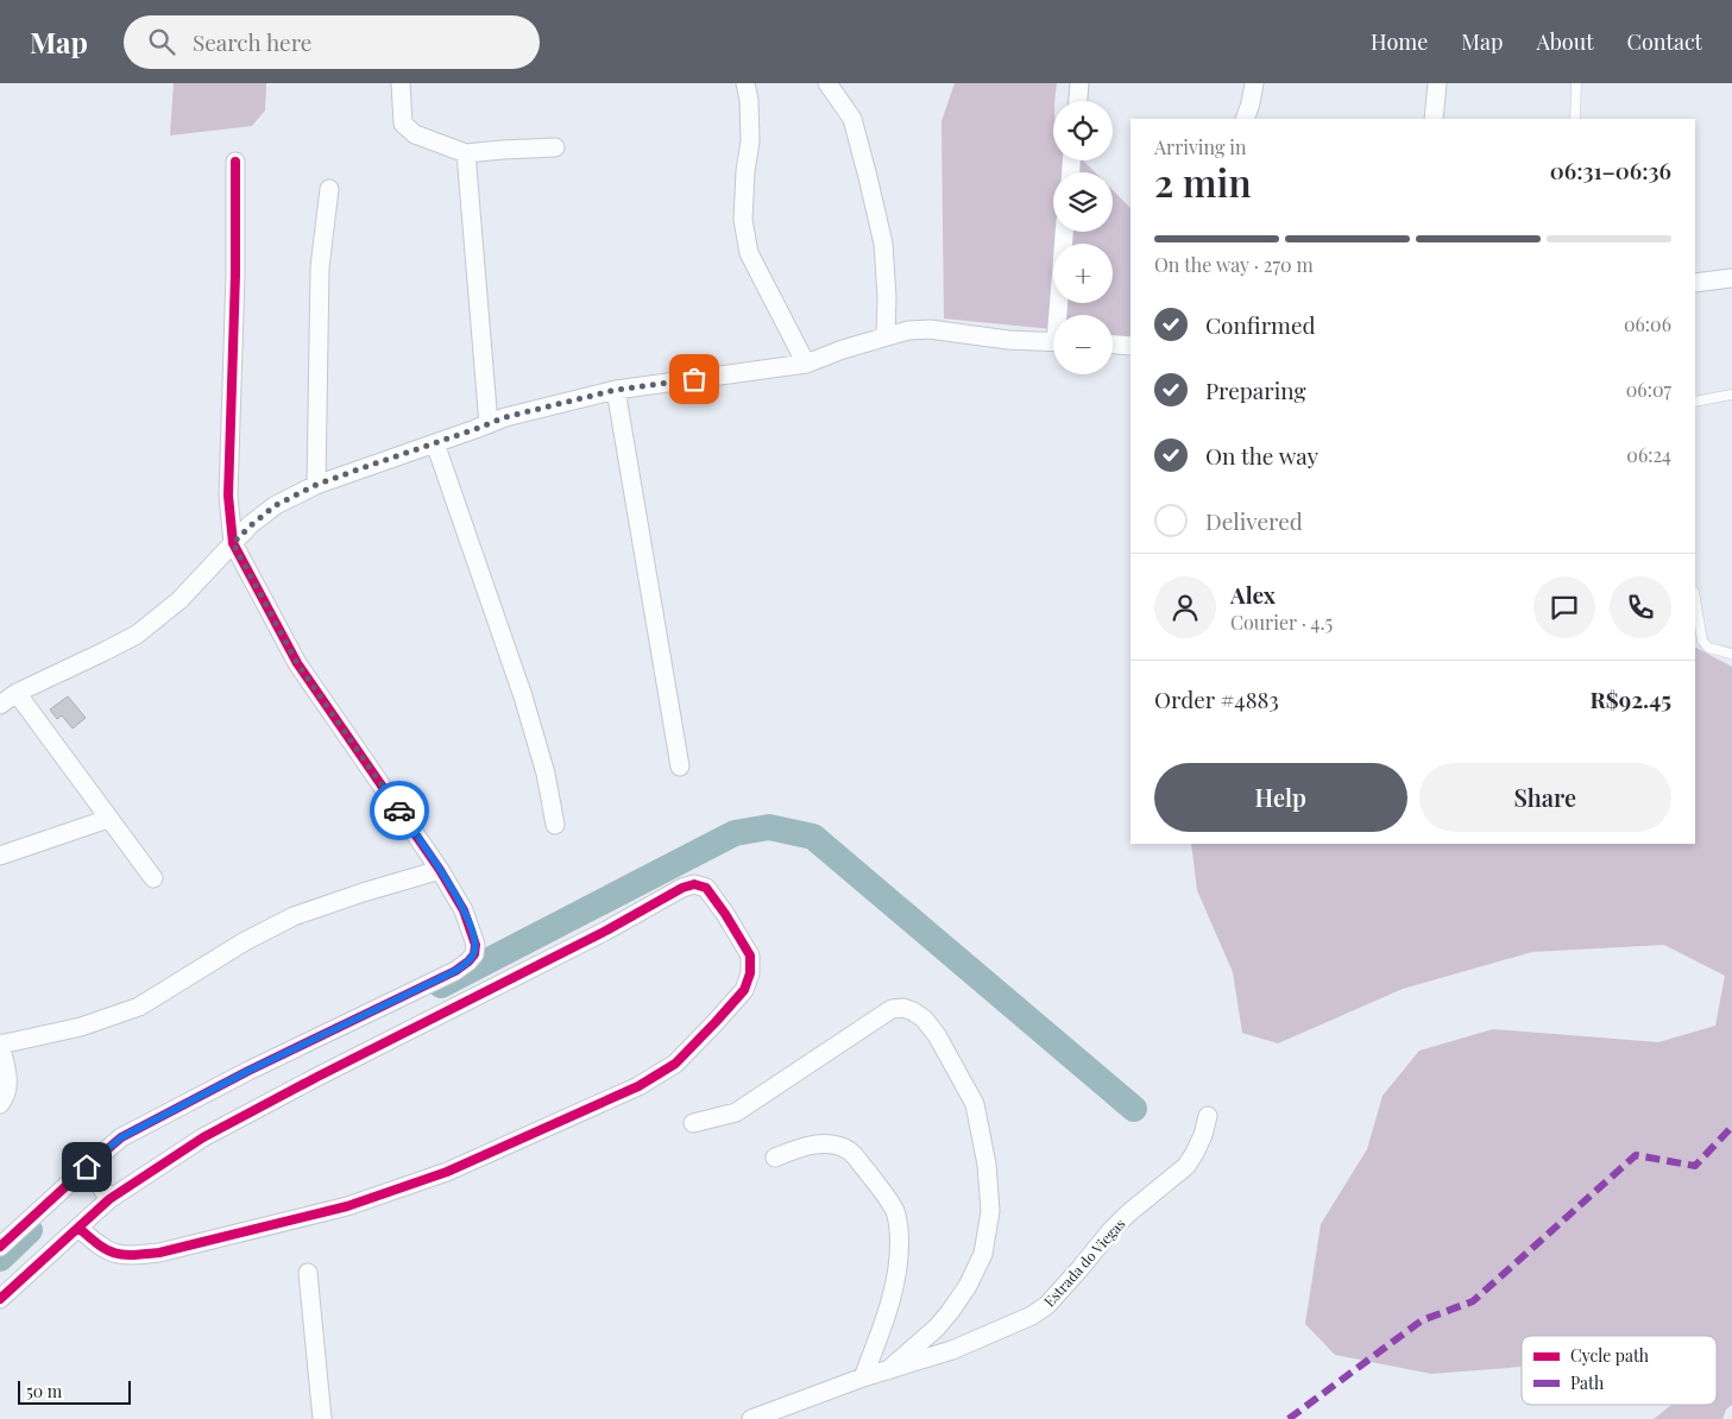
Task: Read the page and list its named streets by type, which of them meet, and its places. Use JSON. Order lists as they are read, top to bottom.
{
  "streets": {
    "street": ["Estrada do Viegas"]
  },
  "legend": ["Cycle path", "Path"],
  "scale_bar": "50 m",
  "page": {
    "header": "Map",
    "search": "Search here",
    "nav": [
      "Home",
      "Map",
      "About",
      "Contact"
    ],
    "map_buttons": ["+", "−"],
    "heading": ["2 min", "Arriving in", "06:31–06:36"],
    "panel": [
      "Alex",
      "Courier · 4.5",
      "Order #4883",
      "R$92.45"
    ],
    "bar": "On the way · 270 m",
    "list": [
      ["Confirmed", "06:06"],
      ["Preparing", "06:07"],
      ["On the way", "06:24"],
      "Delivered"
    ],
    "buttons": ["Help", "Share"],
    "scale": "50 m"
  }
}
